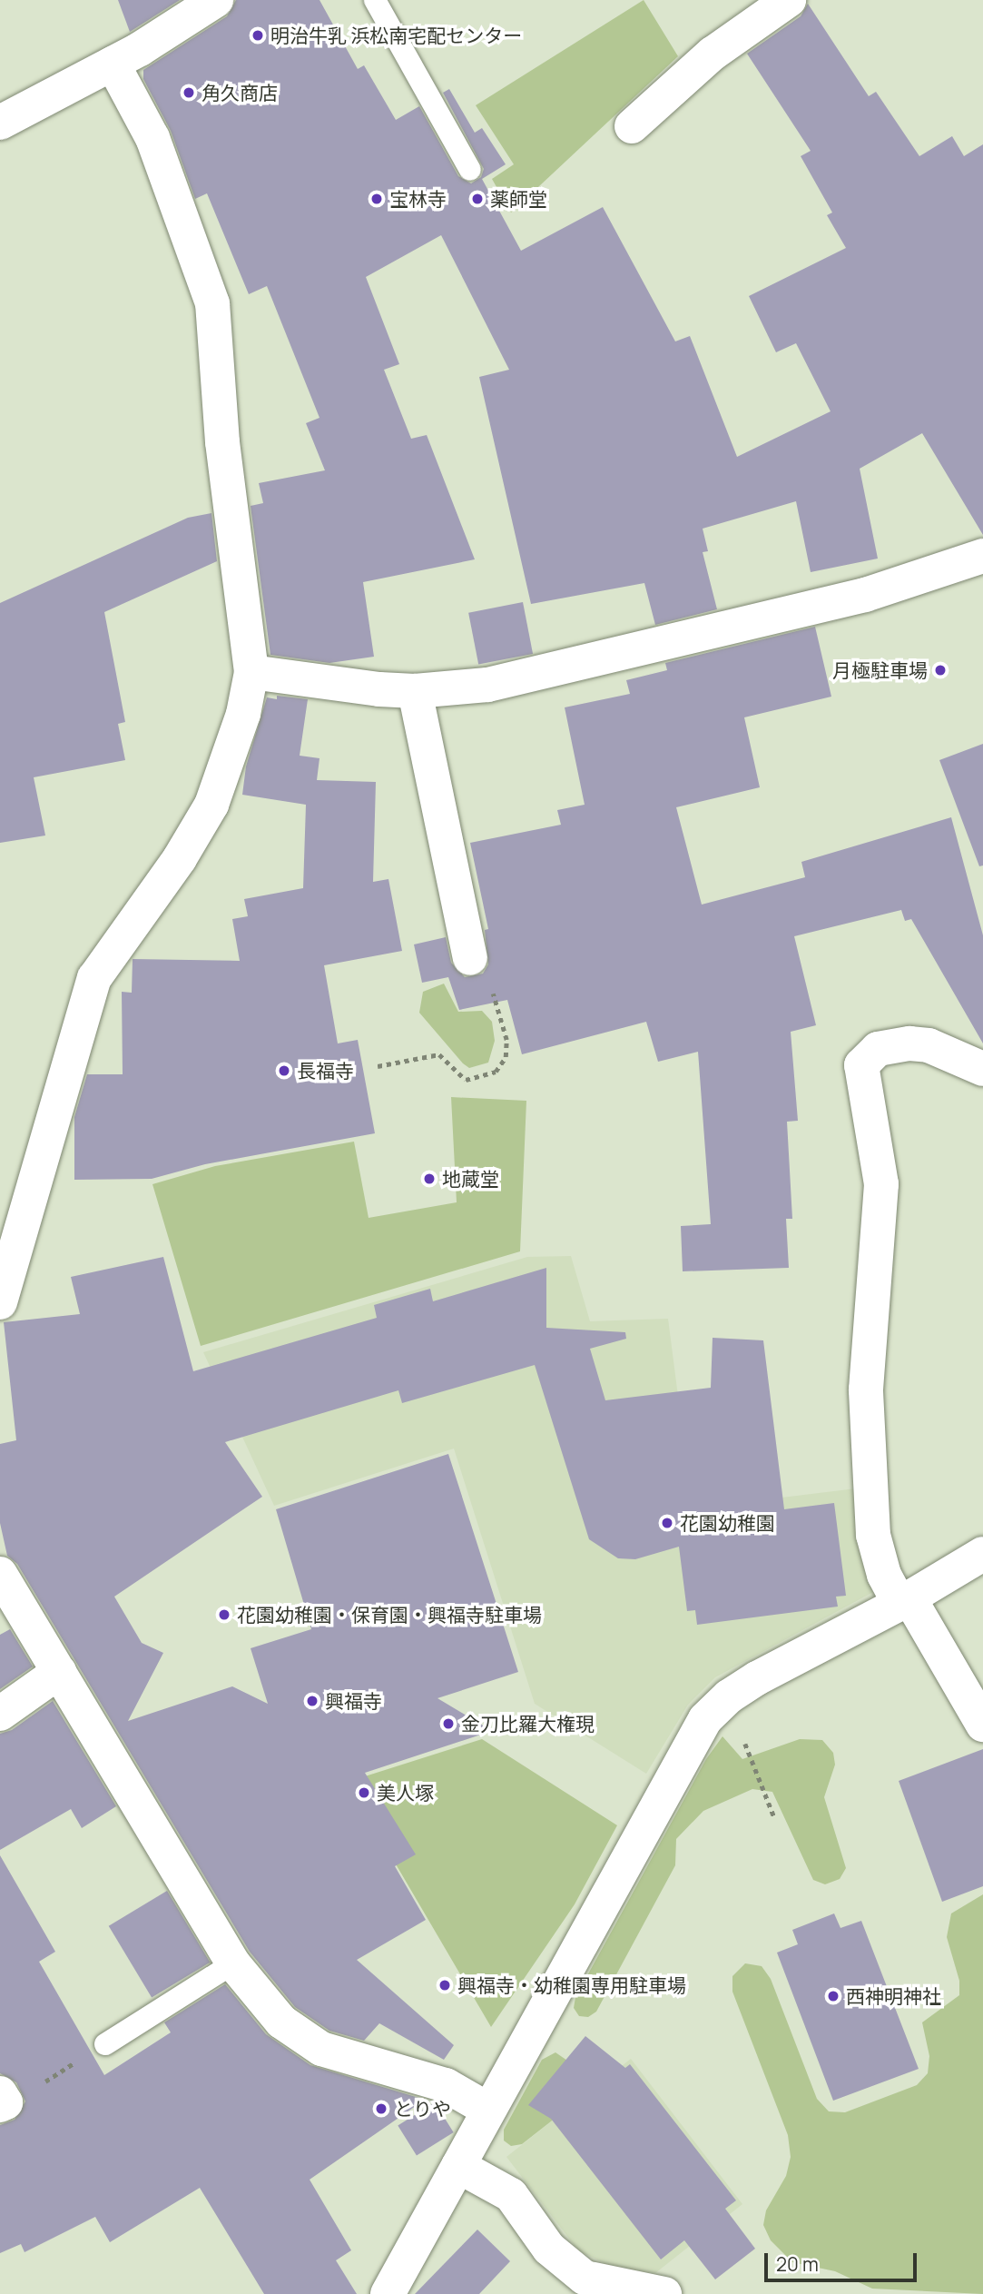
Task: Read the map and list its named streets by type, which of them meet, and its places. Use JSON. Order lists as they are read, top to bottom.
{
  "places": [
    "明治牛乳 浜松南宅配センター",
    "角久商店",
    "宝林寺",
    "薬師堂",
    "月極駐車場",
    "長福寺",
    "地蔵堂",
    "花園幼稚園",
    "花園幼稚園・保育園・興福寺駐車場",
    "興福寺",
    "金刀比羅大権現",
    "美人塚",
    "興福寺・幼稚園専用駐車場",
    "西神明神社",
    "とりや"
  ],
  "scale_bar": "20 m"
}
